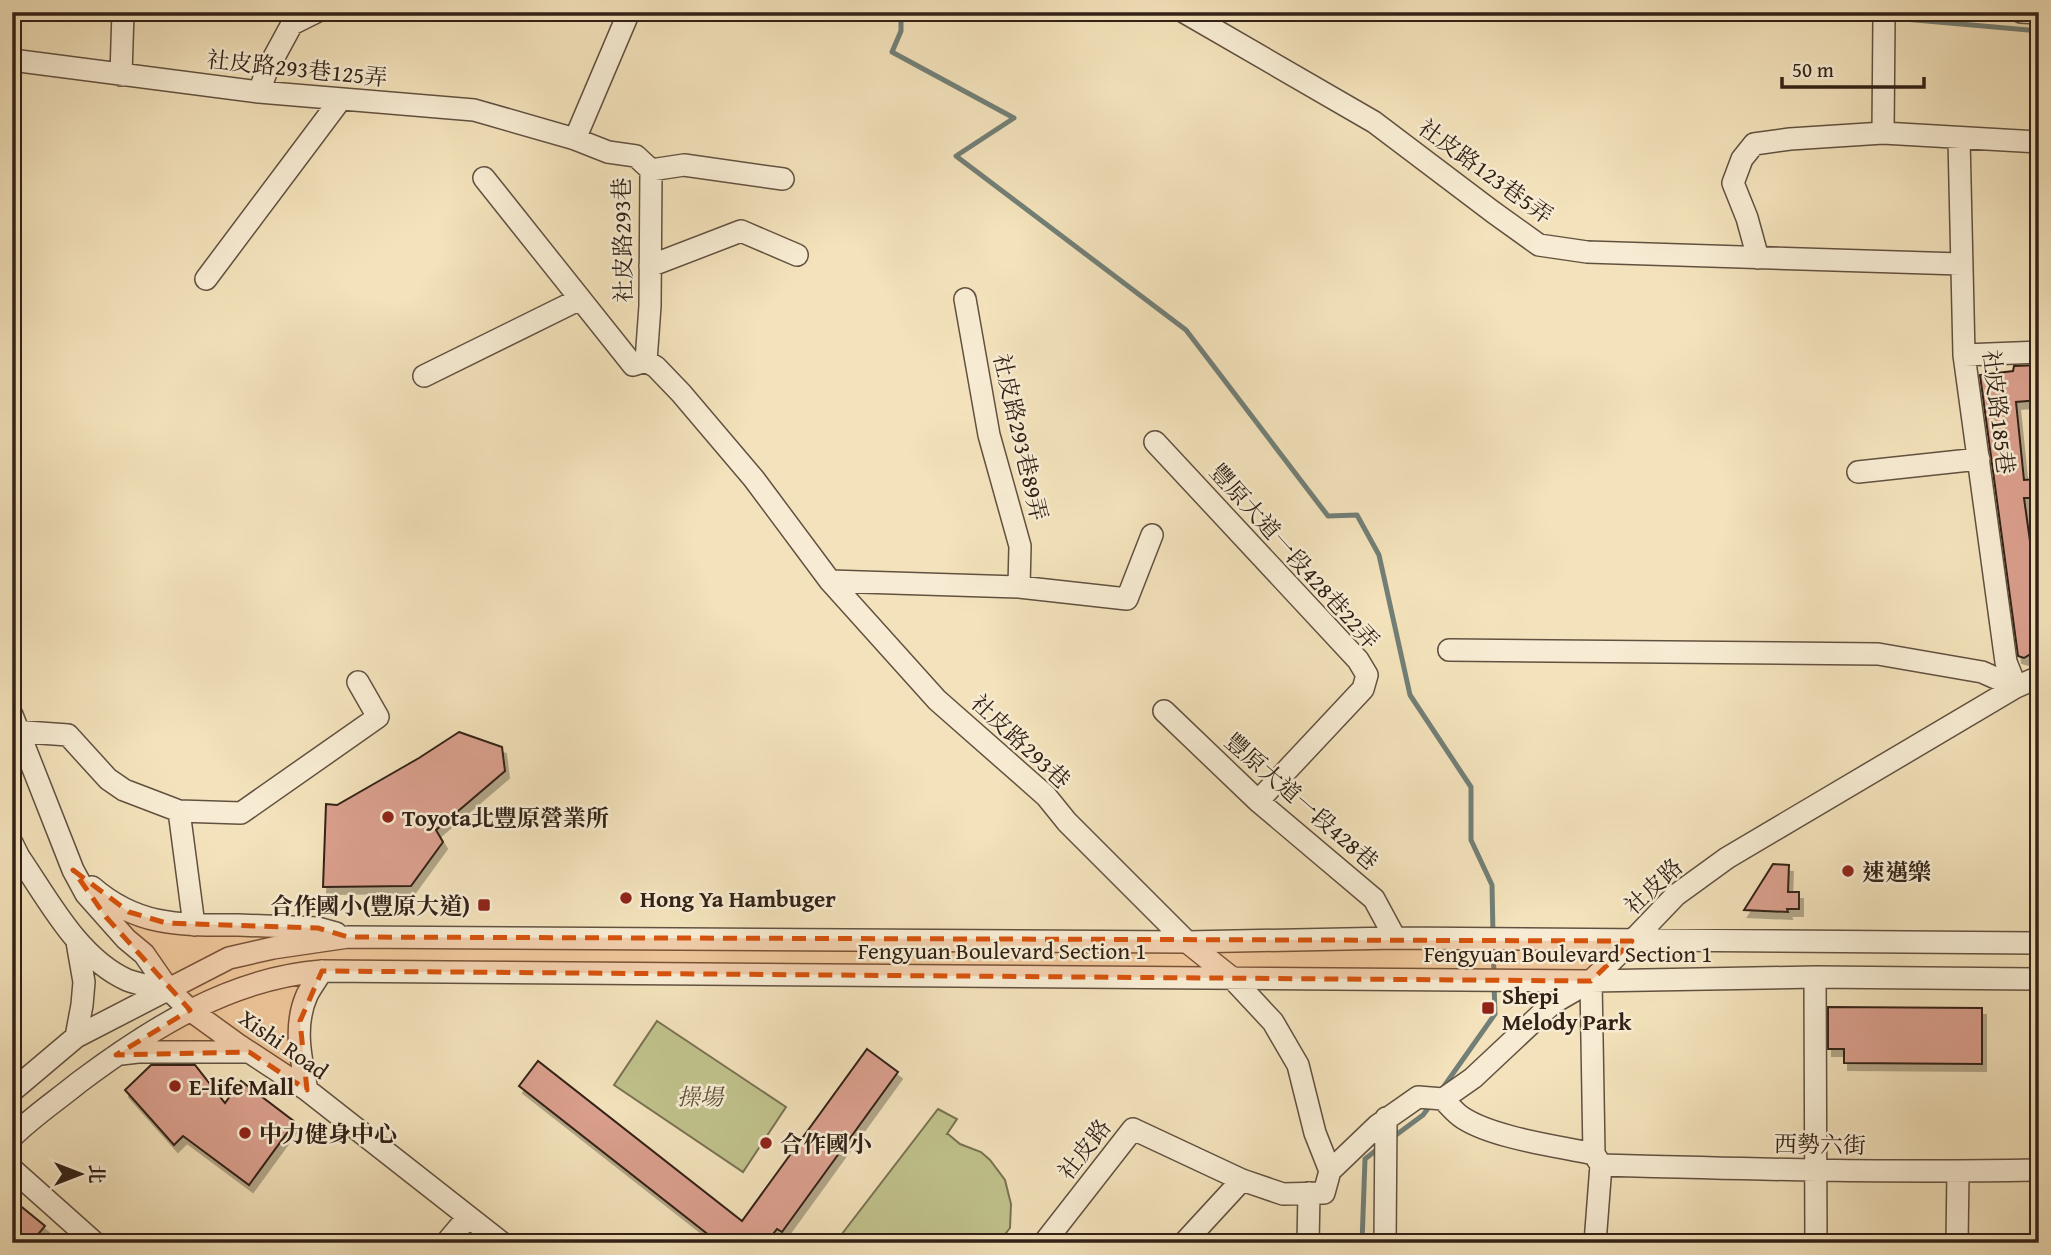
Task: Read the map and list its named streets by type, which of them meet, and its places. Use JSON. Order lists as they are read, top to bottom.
{
  "streets": {
    "street": [
      "社皮路293巷125弄",
      "社皮路123巷5弄",
      "社皮路293巷",
      "社皮路185巷",
      "社皮路293巷89弄",
      "豐原大道一段428巷22弄",
      "豐原大道一段428巷",
      "社皮路",
      "Fengyuan Boulevard Section 1",
      "Xishi Road",
      "西勢六街"
    ]
  },
  "crossings": [
    ["社皮路293巷125弄", "社皮路293巷"],
    ["社皮路123巷5弄", "社皮路185巷"],
    ["社皮路293巷", "社皮路"],
    ["社皮路293巷", "Fengyuan Boulevard Section 1"],
    ["社皮路185巷", "社皮路"],
    ["豐原大道一段428巷22弄", "豐原大道一段428巷"],
    ["豐原大道一段428巷", "Fengyuan Boulevard Section 1"],
    ["社皮路", "Fengyuan Boulevard Section 1"],
    ["社皮路", "西勢六街"],
    ["Fengyuan Boulevard Section 1", "Xishi Road"]
  ],
  "parks": ["操場"],
  "places": {
    "other": [
      "Toyota北豐原營業所",
      "速邁樂",
      "Hong Ya Hambuger",
      "E-life Mall",
      "中力健身中心",
      "合作國小"
    ],
    "transit": ["合作國小(豐原大道)", "Shepi Melody Park"]
  },
  "scale_bar": "50 m",
  "north": "right"
}
